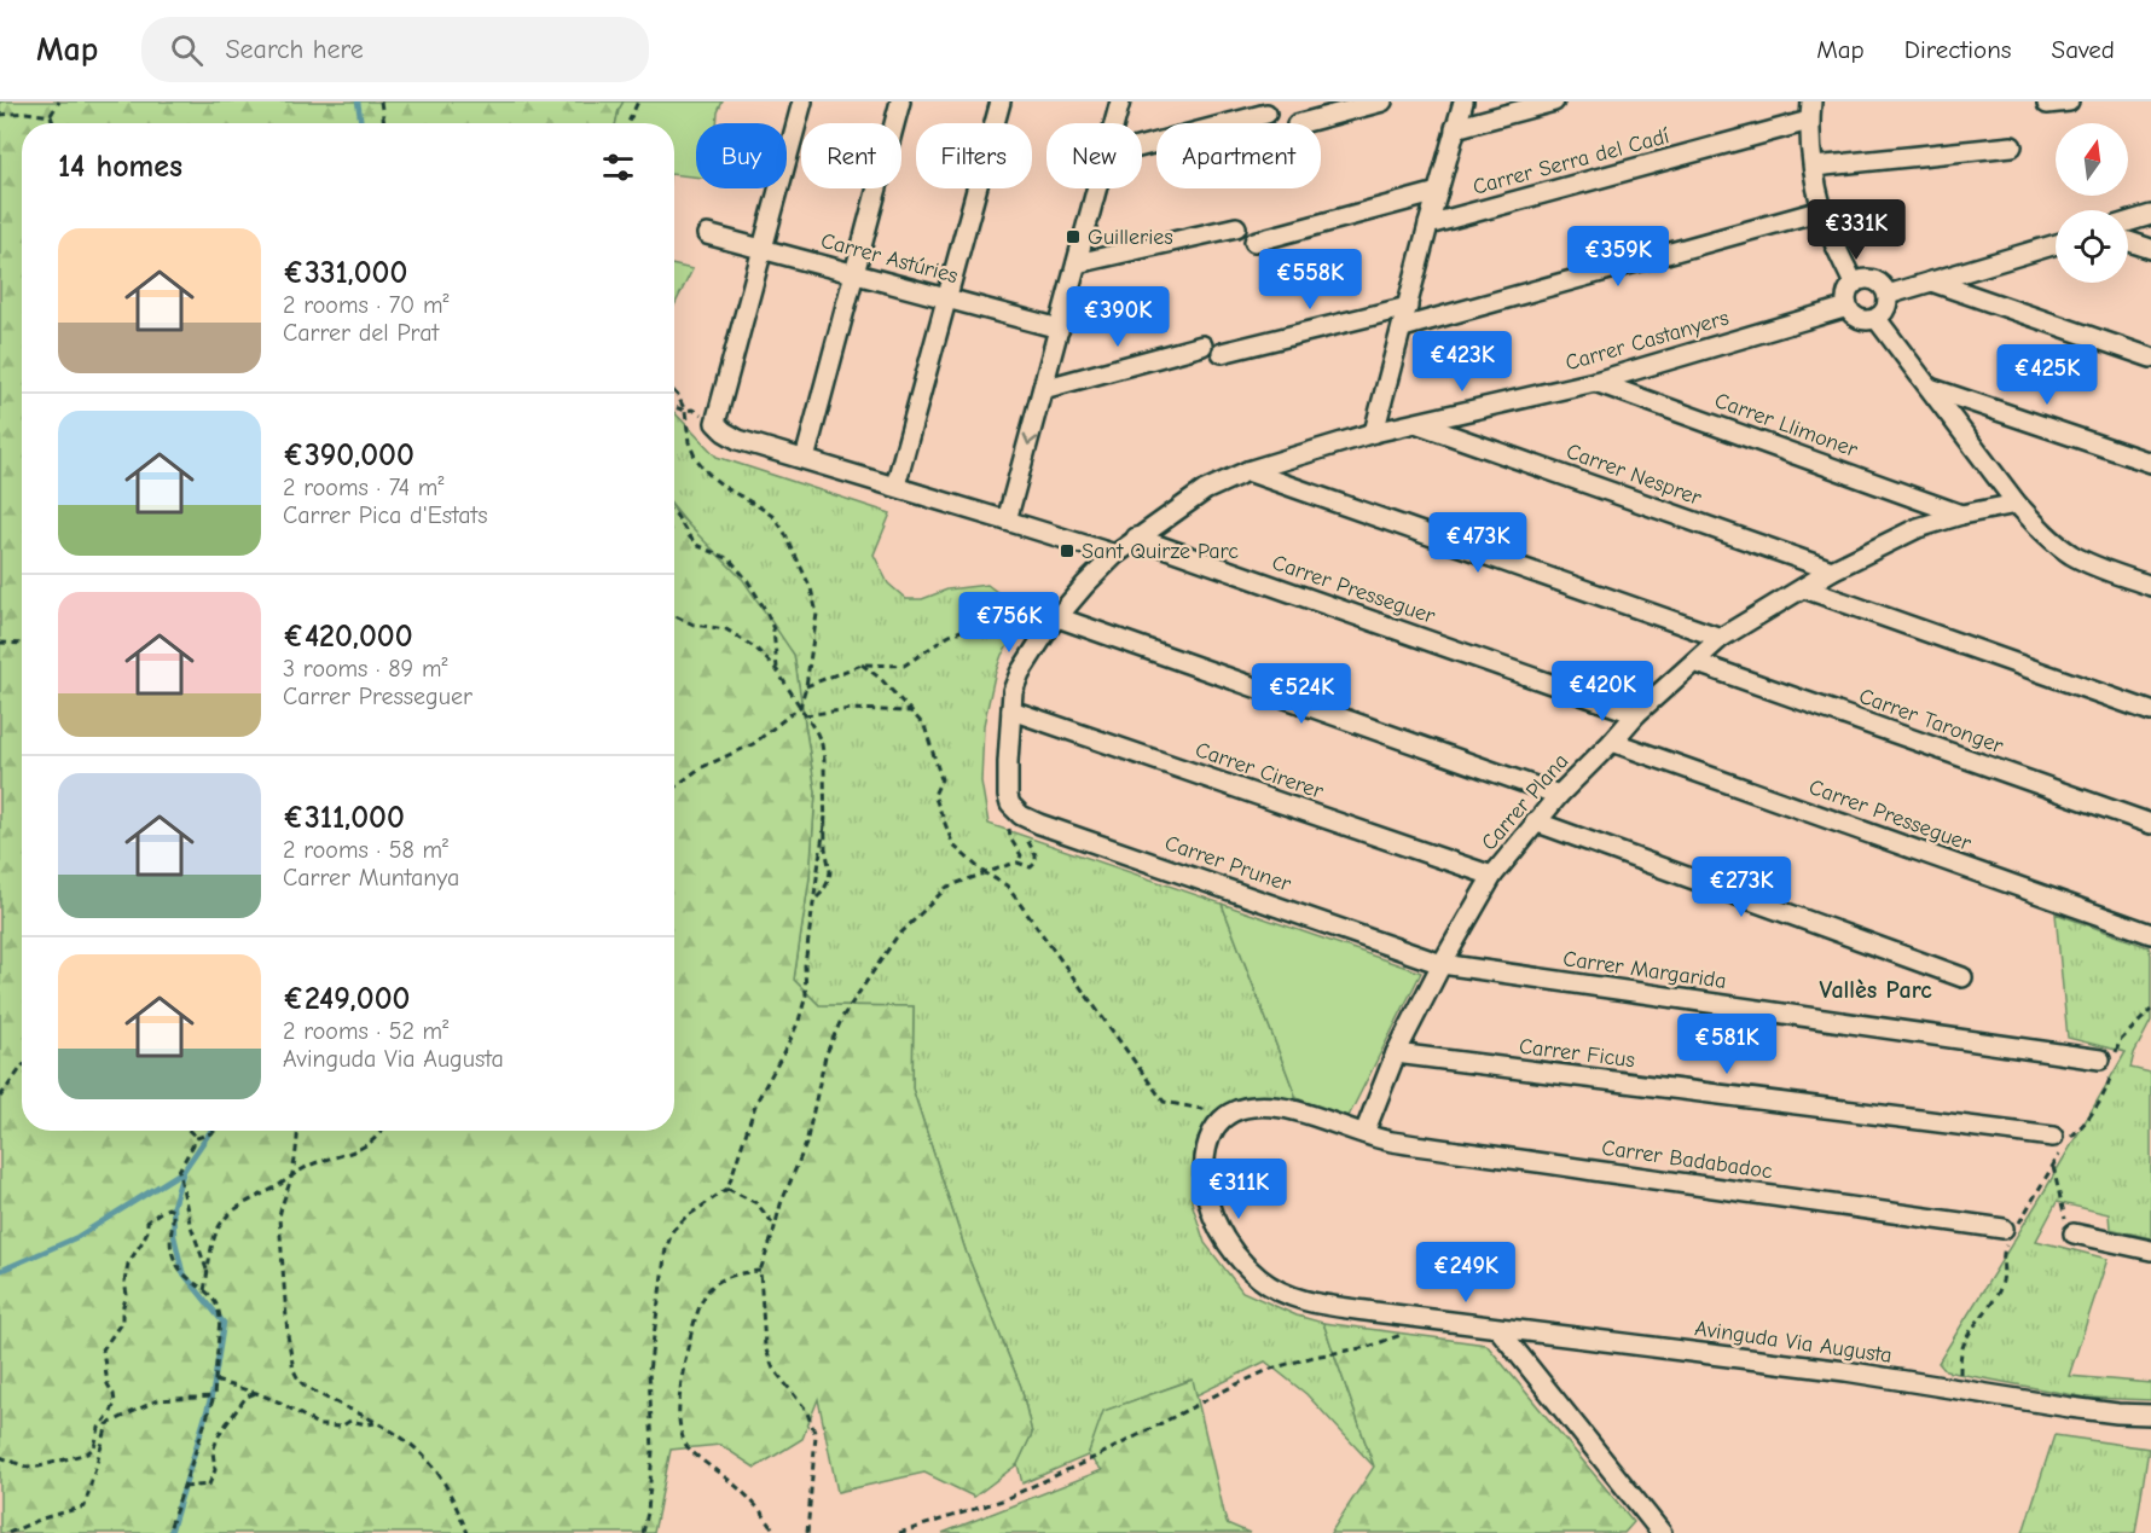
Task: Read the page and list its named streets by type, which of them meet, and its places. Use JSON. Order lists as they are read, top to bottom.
{
  "streets": {
    "street": [
      "Carrer Serra del Cadí",
      "Carrer Astúries",
      "Carrer Castanyers",
      "Carrer Llimoner",
      "Carrer Nesprer",
      "Carrer Presseguer",
      "Carrer Taronger",
      "Carrer Cirerer",
      "Carrer Plana",
      "Carrer Pruner",
      "Carrer Margarida",
      "Carrer Ficus",
      "Carrer Badabadoc",
      "Avinguda Via Augusta"
    ]
  },
  "crossings": [
    ["Carrer Castanyers", "Carrer Llimoner"],
    ["Carrer Castanyers", "Carrer Nesprer"],
    ["Carrer Castanyers", "Carrer Presseguer"],
    ["Carrer Castanyers", "Carrer Cirerer"],
    ["Carrer Castanyers", "Carrer Pruner"],
    ["Carrer Llimoner", "Carrer Plana"],
    ["Carrer Nesprer", "Carrer Plana"],
    ["Carrer Presseguer", "Carrer Plana"],
    ["Carrer Taronger", "Carrer Plana"],
    ["Carrer Cirerer", "Carrer Plana"],
    ["Carrer Plana", "Carrer Pruner"],
    ["Carrer Plana", "Carrer Margarida"],
    ["Carrer Plana", "Carrer Ficus"],
    ["Carrer Plana", "Carrer Badabadoc"],
    ["Carrer Pruner", "Carrer Margarida"],
    ["Carrer Badabadoc", "Avinguda Via Augusta"]
  ],
  "districts": ["Vallès Parc"],
  "places": {
    "transit": ["Guilleries", "Sant Quirze Parc"]
  },
  "north": "top",
  "page": {
    "header": "Map",
    "search": "Search here",
    "nav": ["Map", "Directions", "Saved"],
    "chip": [
      "Buy",
      "Rent",
      "Filters",
      "New",
      "Apartment"
    ],
    "heading": "14 homes",
    "price": [
      "€331K",
      "€359K",
      "€558K",
      "€390K",
      "€423K",
      "€425K",
      "€473K",
      "€756K",
      "€420K",
      "€524K",
      "€273K",
      "€581K",
      "€311K",
      "€249K"
    ],
    "list": [
      {
        "name": "€331,000",
        "note": "2 rooms · 70 m² · Carrer del Prat"
      },
      {
        "name": "€390,000",
        "note": "2 rooms · 74 m² · Carrer Pica d'Estats"
      },
      {
        "name": "€420,000",
        "note": "3 rooms · 89 m² · Carrer Presseguer"
      },
      {
        "name": "€311,000",
        "note": "2 rooms · 58 m² · Carrer Muntanya"
      },
      {
        "name": "€249,000",
        "note": "2 rooms · 52 m² · Avinguda Via Augusta"
      }
    ]
  }
}
